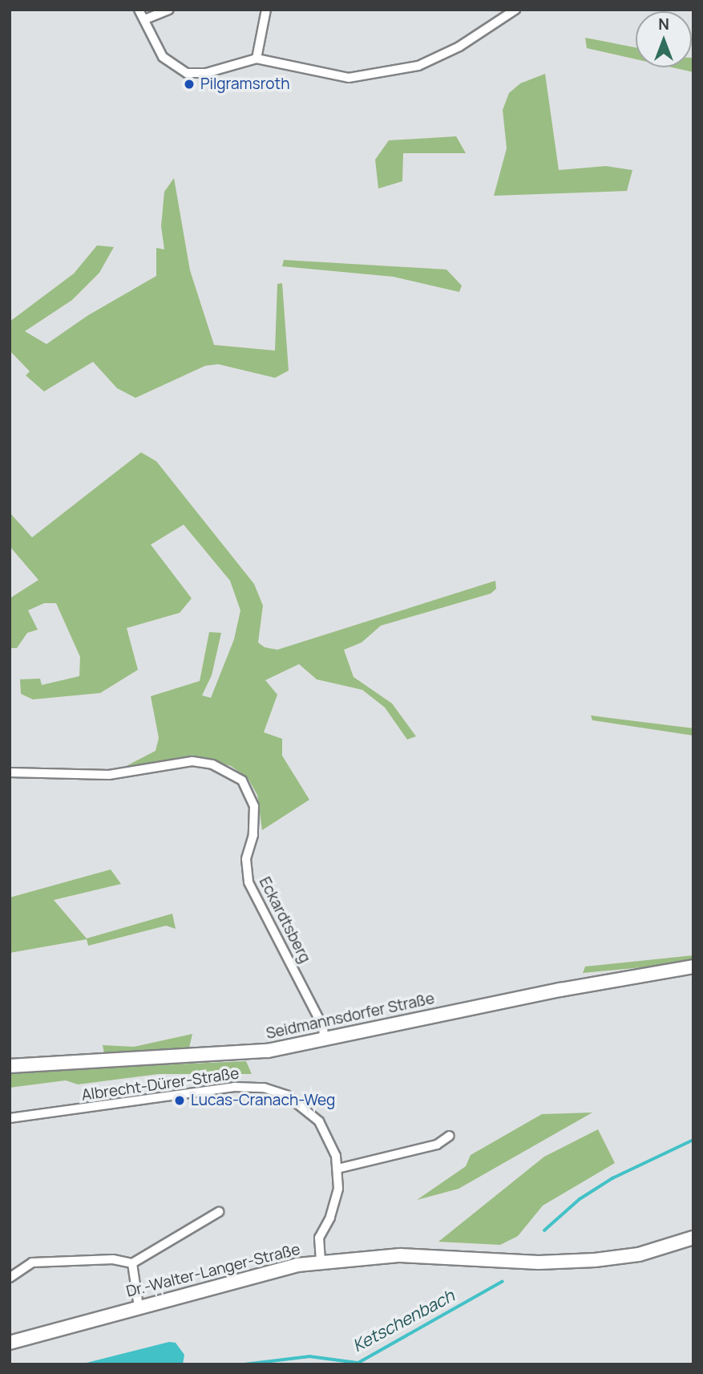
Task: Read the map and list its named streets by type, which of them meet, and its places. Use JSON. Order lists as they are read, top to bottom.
{
  "streets": {
    "street": [
      "Eckardtsberg",
      "Seidmannsdorfer Straße",
      "Albrecht-Dürer-Straße",
      "Dr.-Walter-Langer-Straße"
    ]
  },
  "crossings": [
    ["Eckardtsberg", "Seidmannsdorfer Straße"],
    ["Albrecht-Dürer-Straße", "Dr.-Walter-Langer-Straße"]
  ],
  "water": ["Ketschenbach"],
  "places": ["Pilgramsroth", "Lucas-Cranach-Weg"],
  "north": "top"
}
